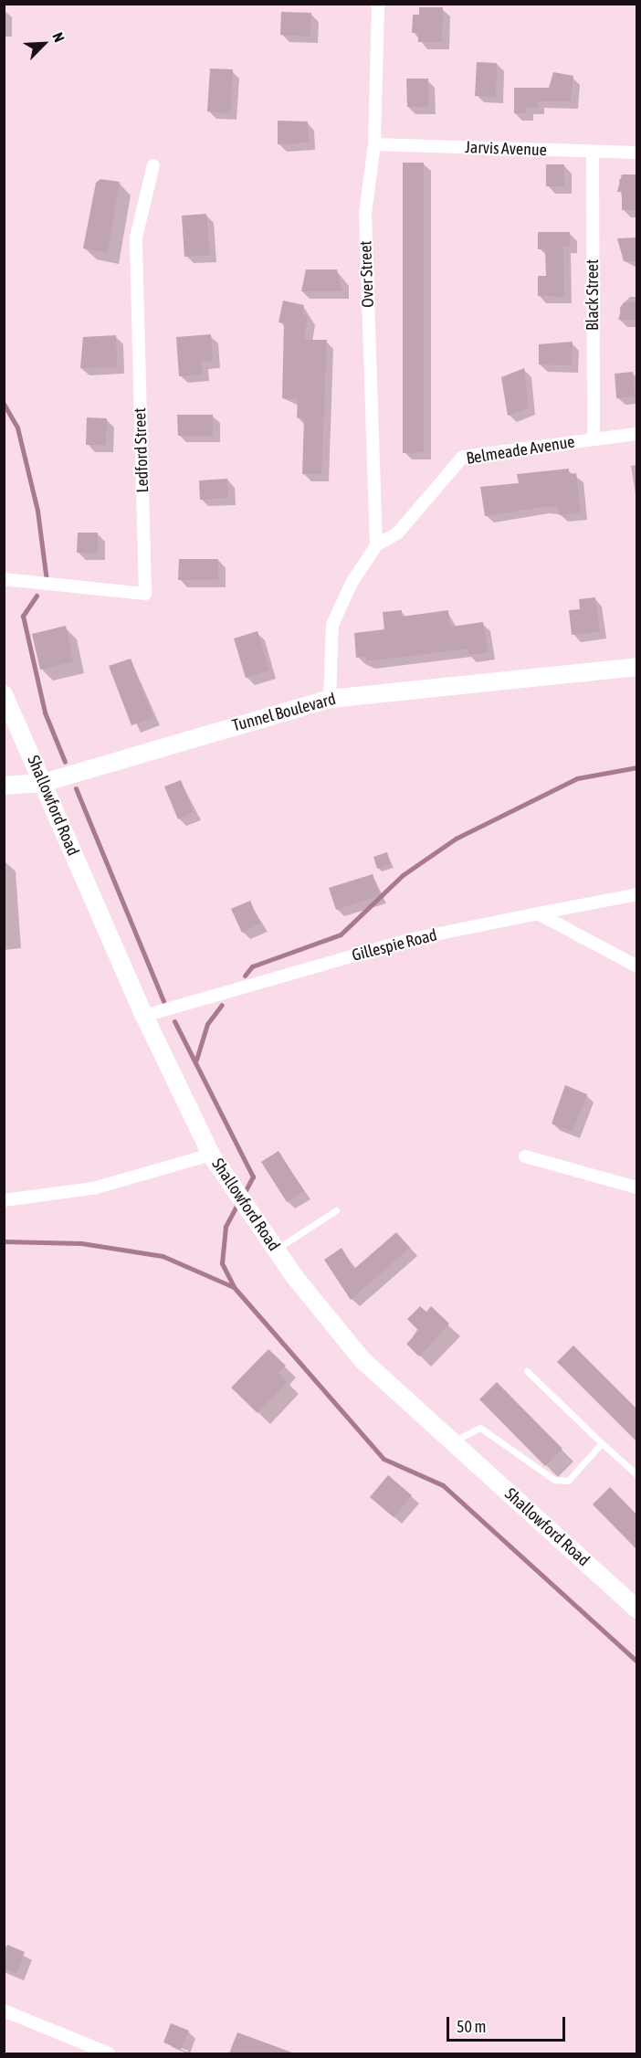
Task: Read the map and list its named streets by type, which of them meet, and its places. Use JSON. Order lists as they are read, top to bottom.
{
  "streets": {
    "street": [
      "Jarvis Avenue",
      "Over Street",
      "Black Street",
      "Ledford Street",
      "Belmeade Avenue",
      "Tunnel Boulevard",
      "Shallowford Road",
      "Gillespie Road"
    ]
  },
  "crossings": [
    ["Jarvis Avenue", "Over Street"],
    ["Jarvis Avenue", "Black Street"],
    ["Over Street", "Belmeade Avenue"],
    ["Black Street", "Belmeade Avenue"],
    ["Belmeade Avenue", "Tunnel Boulevard"],
    ["Tunnel Boulevard", "Shallowford Road"],
    ["Shallowford Road", "Gillespie Road"]
  ],
  "scale_bar": "50 m",
  "north": "top right"
}
